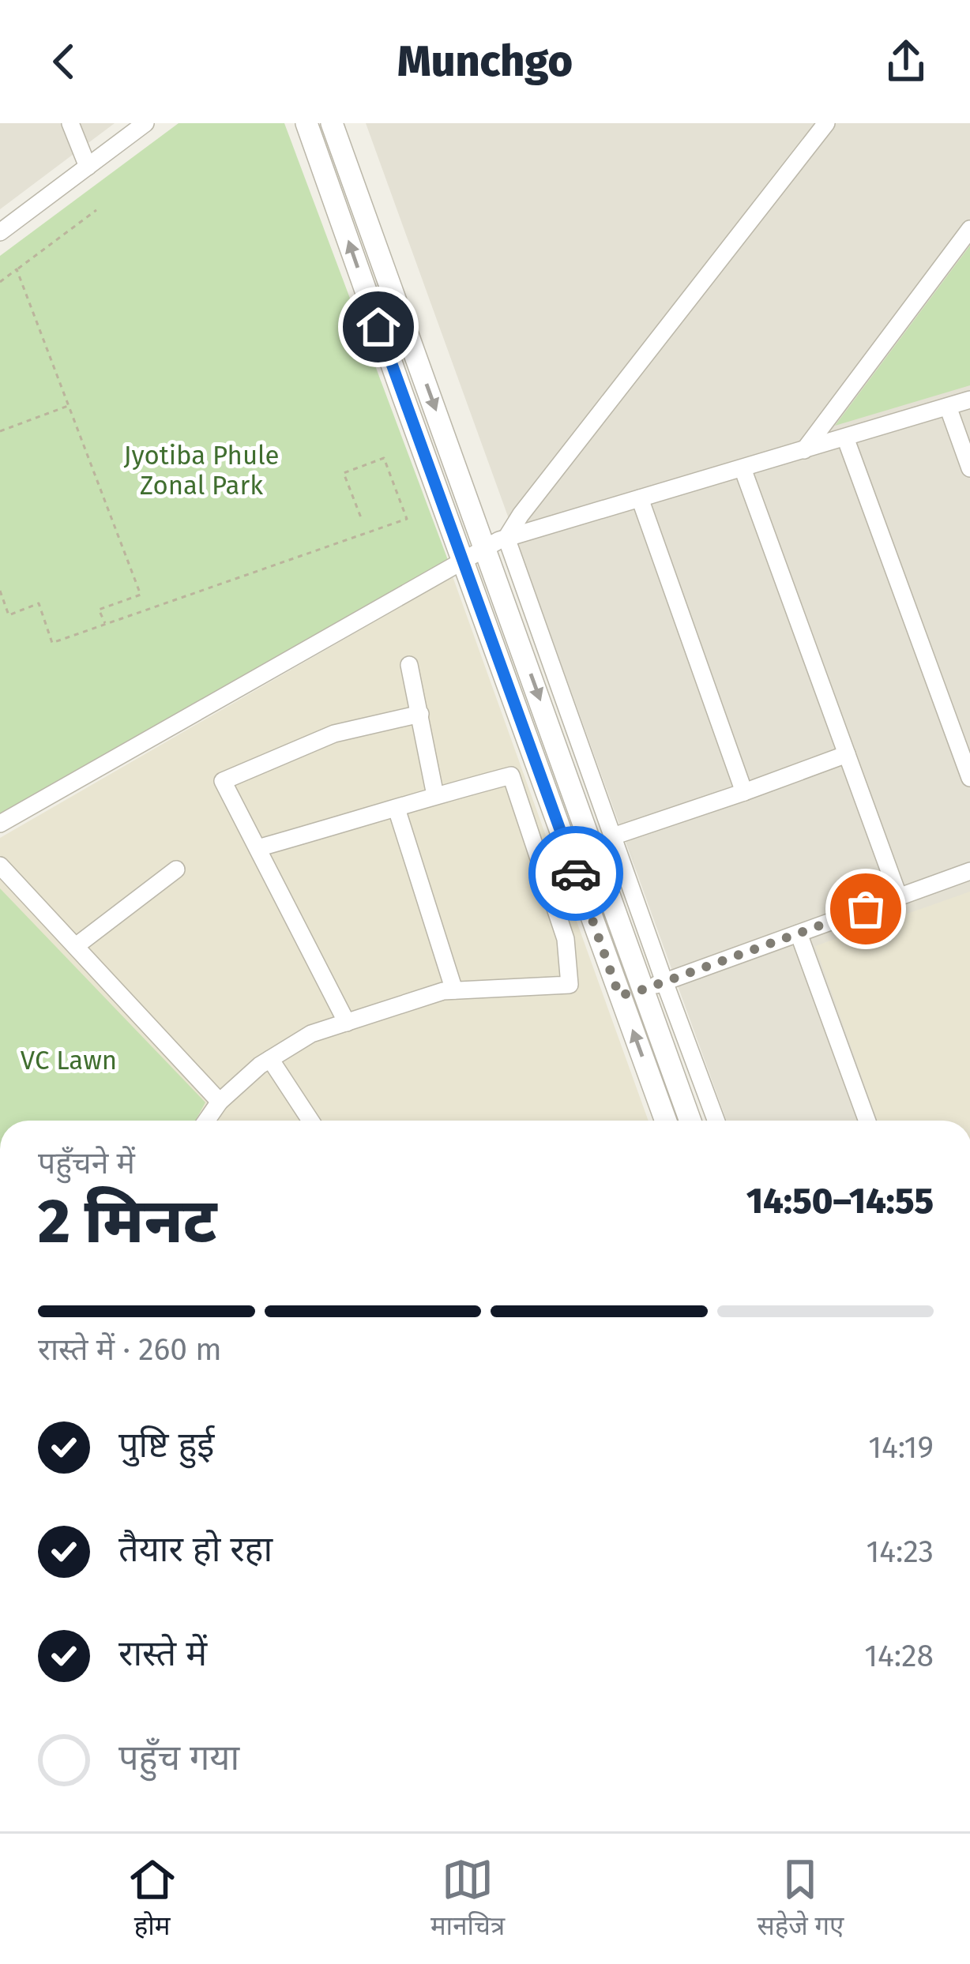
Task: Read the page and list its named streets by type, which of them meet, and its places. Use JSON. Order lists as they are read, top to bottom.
{
  "parks": ["Jyotiba Phule Zonal Park", "VC Lawn"],
  "page": {
    "header": "Munchgo",
    "heading": ["2 मिनट", "पहुँचने में", "14:50–14:55"],
    "bar": "रास्ते में · 260 m",
    "list": [
      ["पुष्टि हुई", "14:19"],
      ["तैयार हो रहा", "14:23"],
      ["रास्ते में", "14:28"],
      "पहुँच गया"
    ],
    "tabs": ["होम", "मानचित्र", "सहेजे गए"]
  }
}
